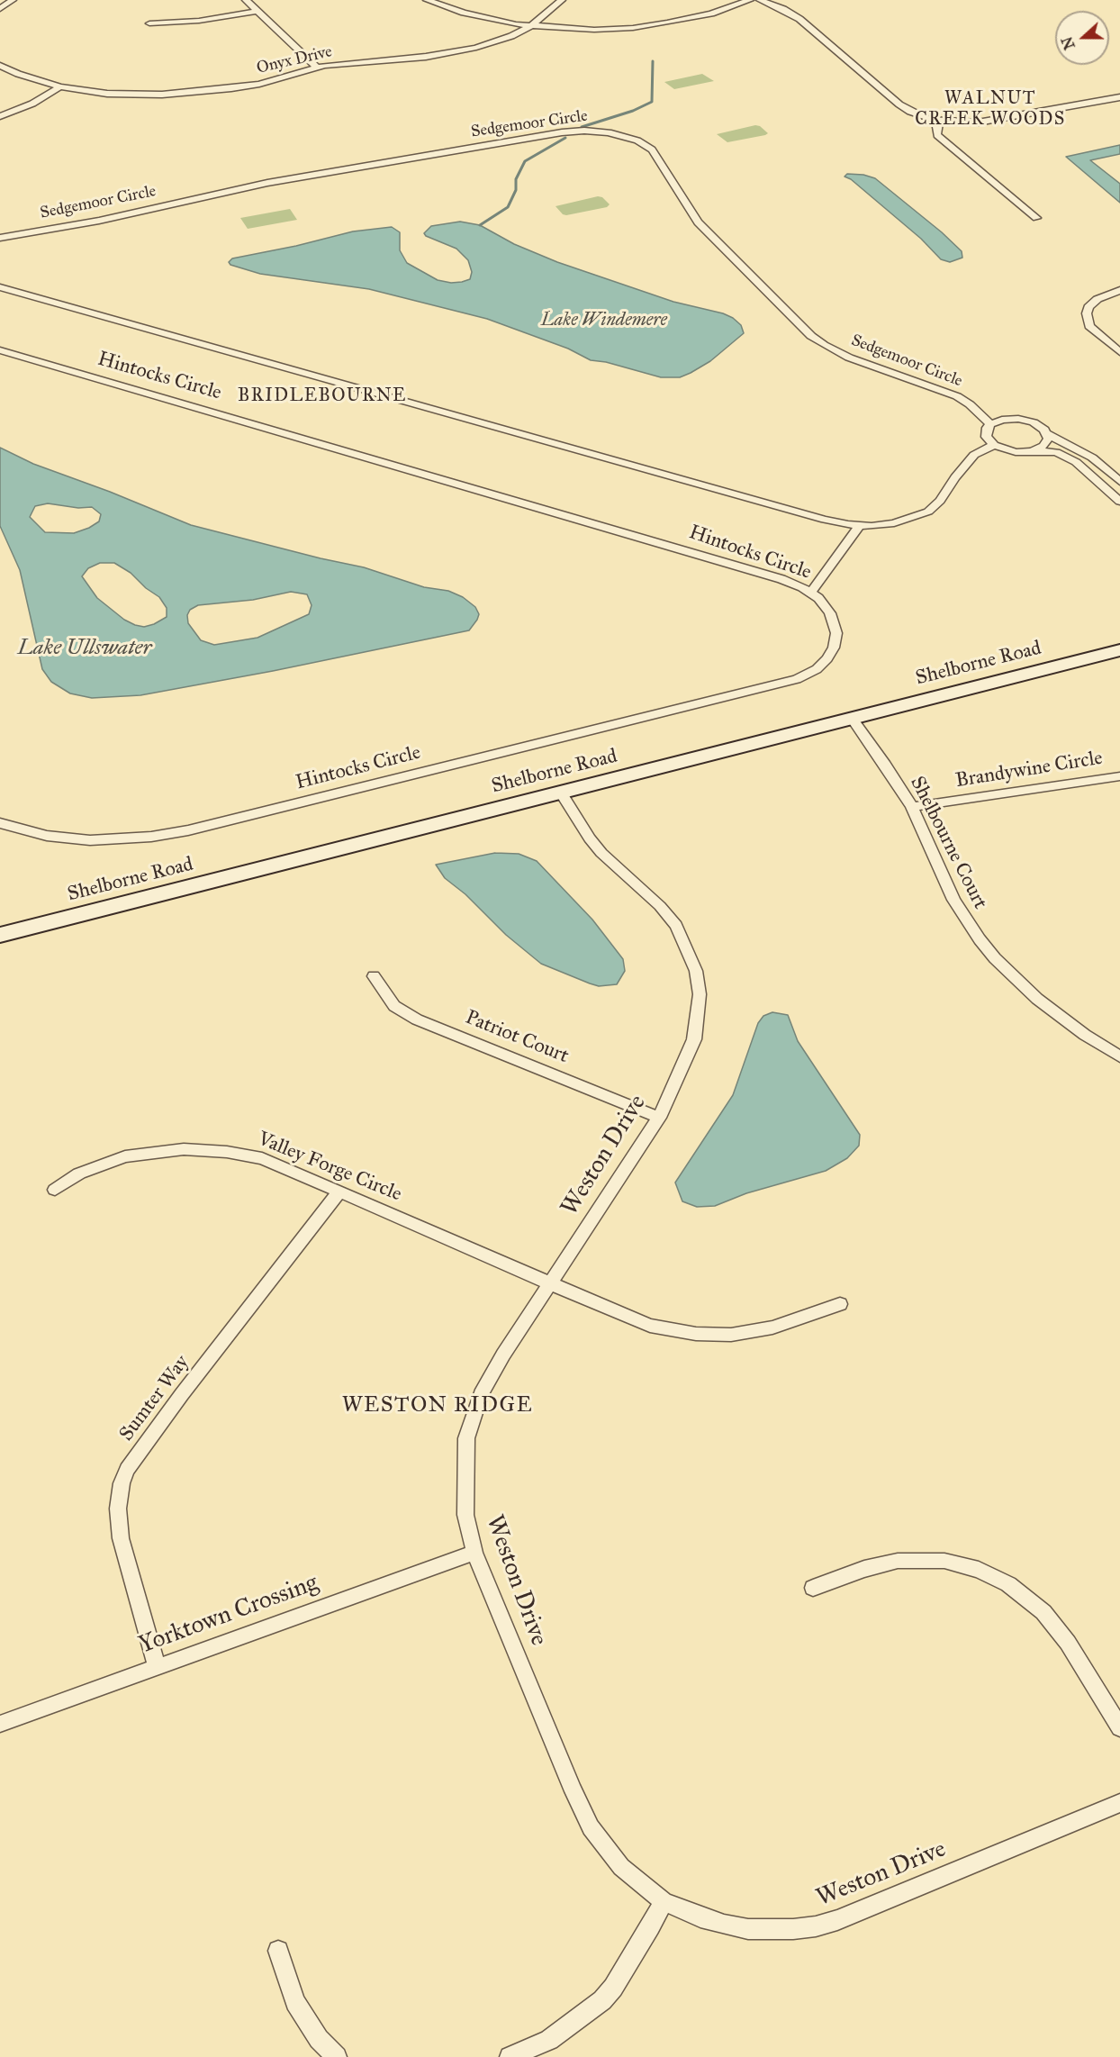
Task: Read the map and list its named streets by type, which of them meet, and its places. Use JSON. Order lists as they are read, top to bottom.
{
  "streets": {
    "street": [
      "Onyx Drive",
      "Sedgemoor Circle",
      "Hintocks Circle",
      "Shelborne Road",
      "Brandywine Circle",
      "Shelbourne Court",
      "Patriot Court",
      "Weston Drive",
      "Valley Forge Circle",
      "Sumter Way",
      "Yorktown Crossing"
    ]
  },
  "crossings": [
    ["Shelborne Road", "Shelbourne Court"],
    ["Shelborne Road", "Weston Drive"],
    ["Brandywine Circle", "Shelbourne Court"],
    ["Patriot Court", "Weston Drive"],
    ["Weston Drive", "Valley Forge Circle"],
    ["Weston Drive", "Yorktown Crossing"],
    ["Valley Forge Circle", "Sumter Way"],
    ["Sumter Way", "Yorktown Crossing"]
  ],
  "districts": ["WALNUT CREEK WOODS", "BRIDLEBOURNE", "WESTON RIDGE"],
  "water": ["Lake Windemere", "Lake Ullswater"],
  "north": "left"
}
